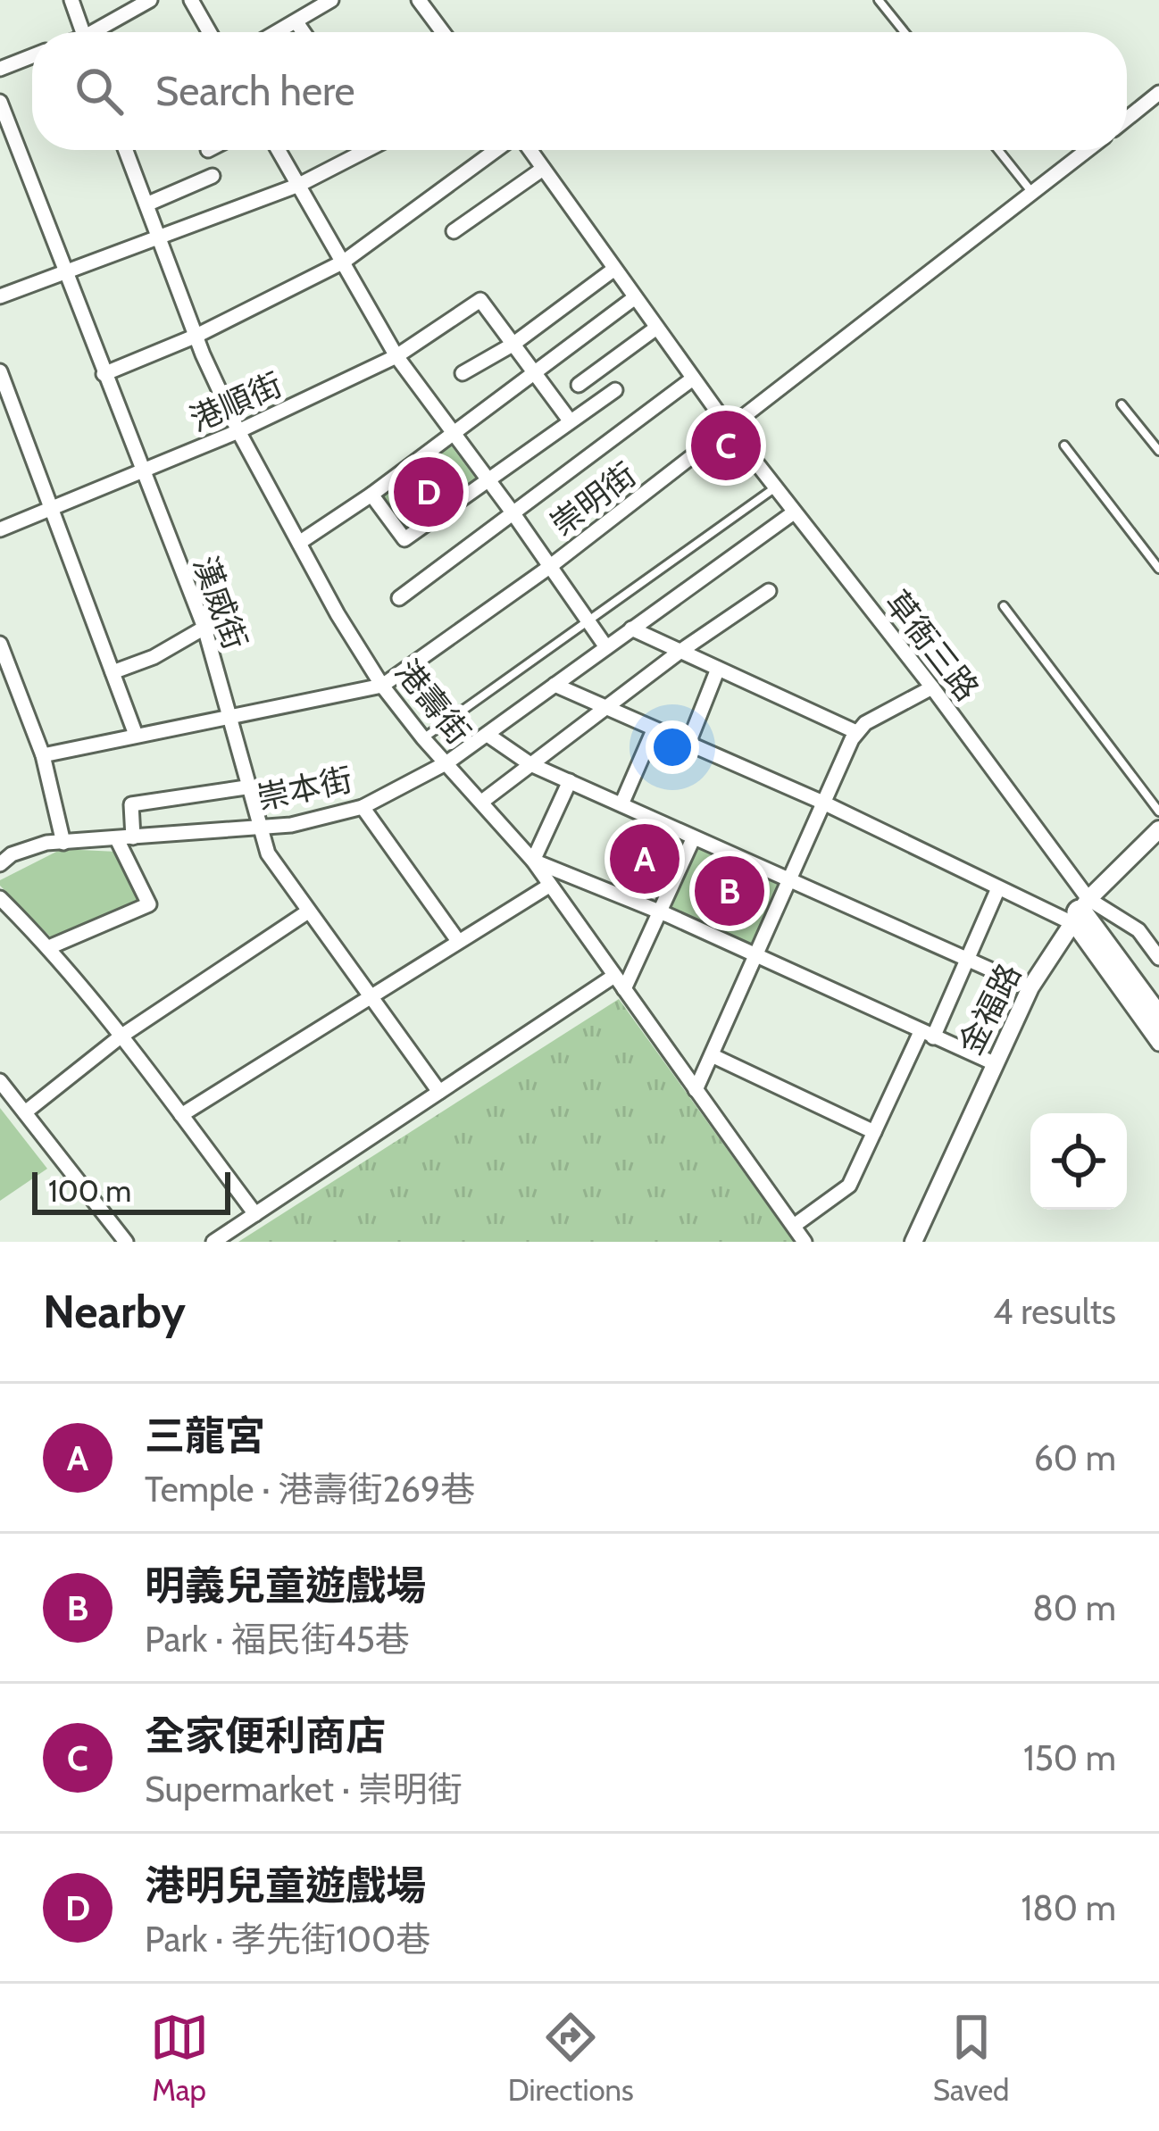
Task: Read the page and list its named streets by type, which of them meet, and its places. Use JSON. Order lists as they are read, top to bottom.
{
  "streets": {
    "street": [
      "港順街",
      "崇明街",
      "漢威街",
      "草衙三路",
      "港壽街",
      "崇本街",
      "金福路"
    ]
  },
  "crossings": [
    ["港順街", "漢威街"],
    ["港順街", "港壽街"],
    ["崇明街", "漢威街"],
    ["崇明街", "草衙三路"],
    ["崇明街", "港壽街"],
    ["漢威街", "崇本街"],
    ["草衙三路", "崇本街"],
    ["草衙三路", "金福路"],
    ["港壽街", "崇本街"]
  ],
  "scale_bar": "100 m",
  "page": {
    "search": "Search here",
    "pins": [
      "C",
      "D",
      "A",
      "B"
    ],
    "scale": "100 m",
    "heading": ["Nearby", "4 results"],
    "list": [
      {
        "mark": "A",
        "name": "三龍宮",
        "note": "Temple · 港壽街269巷",
        "value": "60 m"
      },
      {
        "mark": "B",
        "name": "明義兒童遊戲場",
        "note": "Park · 福民街45巷",
        "value": "80 m"
      },
      {
        "mark": "C",
        "name": "全家便利商店",
        "note": "Supermarket · 崇明街",
        "value": "150 m"
      },
      {
        "mark": "D",
        "name": "港明兒童遊戲場",
        "note": "Park · 孝先街100巷",
        "value": "180 m"
      }
    ],
    "nav": ["Map", "Directions", "Saved"]
  }
}
